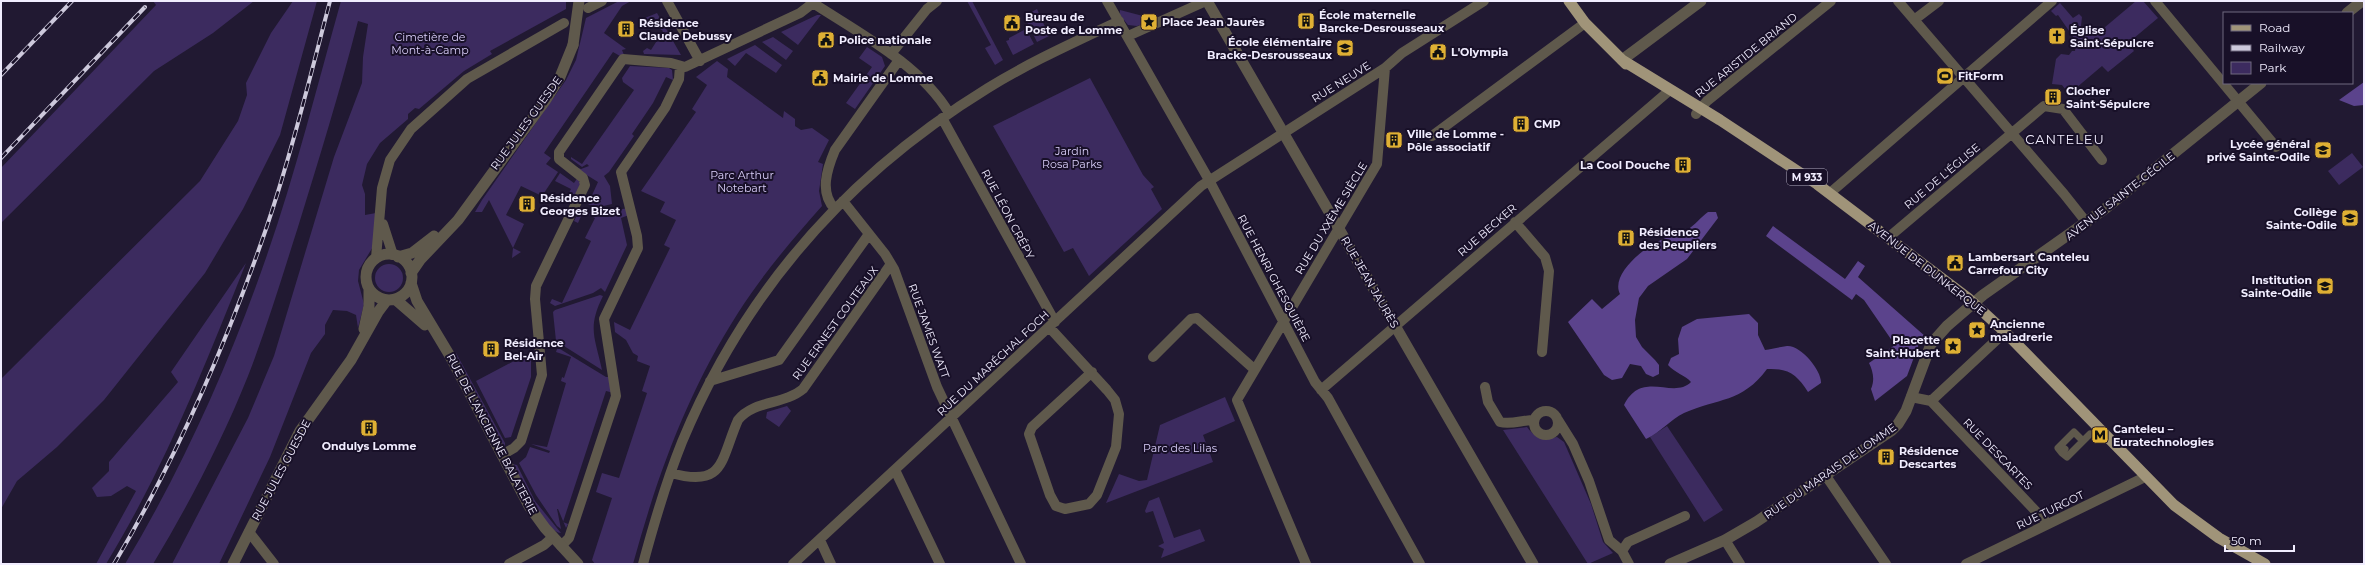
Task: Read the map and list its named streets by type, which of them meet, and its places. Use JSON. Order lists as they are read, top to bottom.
{
  "streets": {
    "main road": ["M 933", "AVENUE DE DUNKERQUE"],
    "street": [
      "RUE ARISTIDE BRIAND",
      "RUE NEUVE",
      "RUE JULES GUESDE",
      "RUE DE L'ÉGLISE",
      "AVENUE SAINTE-CÉCILE",
      "RUE LÉON CRÉPY",
      "RUE DU XXÈME SIÈCLE",
      "RUE BECKER",
      "RUE HENRI GHESQUIÈRE",
      "RUE JEAN JAURÈS",
      "RUE ERNEST COUTEAUX",
      "RUE JAMES WATT",
      "RUE DU MARÉCHAL FOCH",
      "RUE DE L'ANCIENNE BALATERIE",
      "RUE DESCARTES",
      "RUE DU MARAIS DE LOMME",
      "RUE TURGOT"
    ]
  },
  "crossings": [
    ["RUE ARISTIDE BRIAND", "AVENUE DE DUNKERQUE"],
    ["RUE NEUVE", "RUE DU XXÈME SIÈCLE"],
    ["RUE NEUVE", "RUE HENRI GHESQUIÈRE"],
    ["RUE NEUVE", "RUE JEAN JAURÈS"],
    ["RUE NEUVE", "RUE DU MARÉCHAL FOCH"],
    ["RUE JULES GUESDE", "RUE DE L'ANCIENNE BALATERIE"],
    ["RUE DE L'ÉGLISE", "AVENUE DE DUNKERQUE"],
    ["AVENUE SAINTE-CÉCILE", "AVENUE DE DUNKERQUE"],
    ["AVENUE SAINTE-CÉCILE", "RUE DU MARAIS DE LOMME"],
    ["RUE LÉON CRÉPY", "RUE DU MARÉCHAL FOCH"],
    ["RUE DU XXÈME SIÈCLE", "RUE HENRI GHESQUIÈRE"],
    ["RUE DU XXÈME SIÈCLE", "RUE JEAN JAURÈS"],
    ["RUE BECKER", "AVENUE DE DUNKERQUE"],
    ["RUE BECKER", "RUE HENRI GHESQUIÈRE"],
    ["RUE BECKER", "RUE JEAN JAURÈS"],
    ["AVENUE DE DUNKERQUE", "RUE TURGOT"],
    ["RUE HENRI GHESQUIÈRE", "RUE DU MARÉCHAL FOCH"],
    ["RUE ERNEST COUTEAUX", "RUE JAMES WATT"],
    ["RUE JAMES WATT", "RUE DU MARÉCHAL FOCH"],
    ["RUE DESCARTES", "RUE TURGOT"]
  ],
  "districts": ["CANTELEU"],
  "parks": [
    "Cimetière de Mont-à-Camp",
    "Jardin Rosa Parks",
    "Parc Arthur Notebart",
    "Parc des Lilas"
  ],
  "places": {
    "building": [
      "École maternelle Barcke-Desrousseaux",
      "Résidence Claude Debussy",
      "Clocher Saint-Sépulcre",
      "CMP",
      "Ville de Lomme - Pôle associatif",
      "La Cool Douche",
      "Résidence Georges Bizet",
      "Résidence des Peupliers",
      "Résidence Bel-Air",
      "Ondulys Lomme",
      "Résidence Descartes"
    ],
    "place": ["Place Jean Jaurès", "Ancienne maladrerie", "Placette Saint-Hubert"],
    "public building": [
      "Bureau de Poste de Lomme",
      "Police nationale",
      "L'Olympia",
      "Mairie de Lomme",
      "Lambersart Canteleu Carrefour City"
    ],
    "church": ["Église Saint-Sépulcre"],
    "school or university": [
      "École élémentaire Bracke-Desrousseaux",
      "Lycée général privé Sainte-Odile",
      "Collège Sainte-Odile",
      "Institution Sainte-Odile"
    ],
    "sports": ["FitForm"],
    "metro station": ["Canteleu – Euratechnologies"]
  },
  "legend": ["Road", "Railway", "Park"],
  "scale_bar": "50 m"
}
